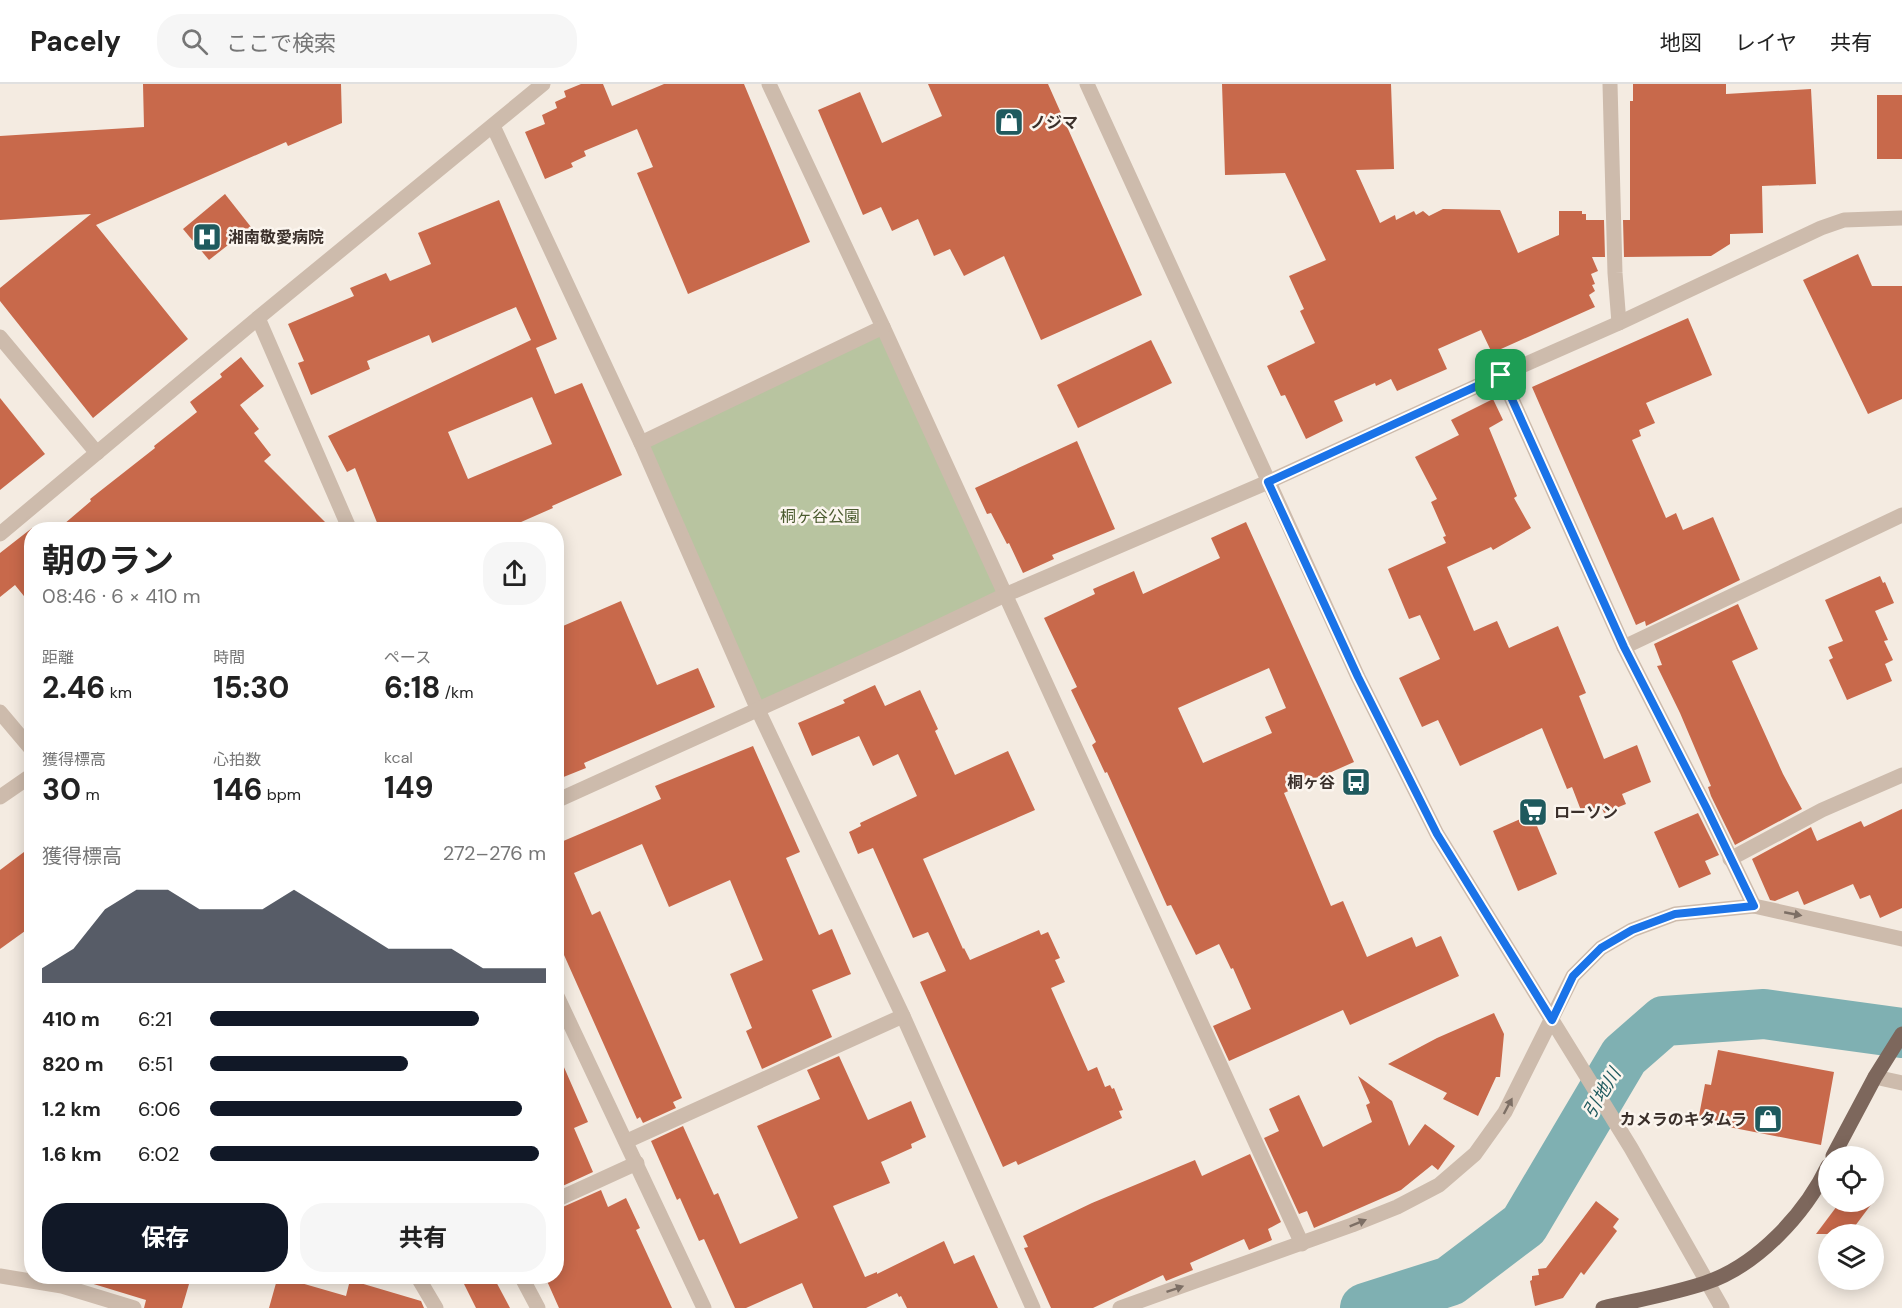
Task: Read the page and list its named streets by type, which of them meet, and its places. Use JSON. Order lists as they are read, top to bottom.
{
  "water": ["引地川"],
  "parks": ["桐ヶ谷公園"],
  "places": {
    "shop": ["ノジマ", "カメラのキタムラ"],
    "hospital": ["湘南敬愛病院"],
    "bus stop": ["桐ヶ谷"],
    "supermarket": ["ローソン"]
  },
  "page": {
    "header": "Pacely",
    "search": "ここで検索",
    "nav": ["地図", "レイヤ", "共有"],
    "heading": ["朝のラン", "08:46 · 6 × 410 m"],
    "stats": [
      ["距離", "2.46 km"],
      ["時間", "15:30"],
      ["ペース", "6:18 /km"],
      ["獲得標高", "30 m"],
      ["心拍数", "146 bpm"],
      ["kcal", "149"]
    ],
    "chart": ["獲得標高", "272–276 m"],
    "list": [
      {
        "name": "410 m",
        "note": "6:21"
      },
      {
        "name": "820 m",
        "note": "6:51"
      },
      {
        "name": "1.2 km",
        "note": "6:06"
      },
      {
        "name": "1.6 km",
        "note": "6:02"
      }
    ],
    "buttons": ["保存", "共有"]
  }
}
